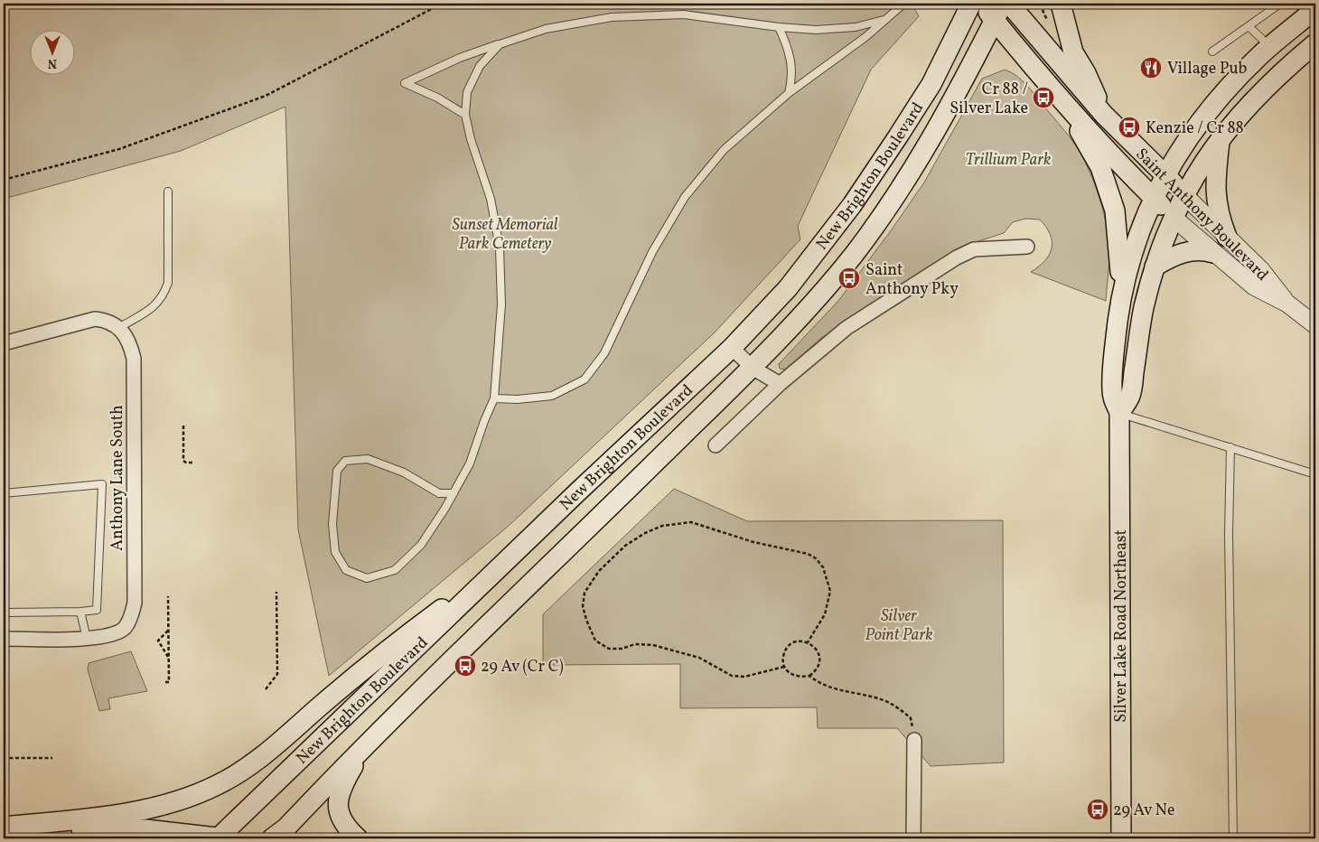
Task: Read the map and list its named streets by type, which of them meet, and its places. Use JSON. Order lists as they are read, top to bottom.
{
  "streets": {
    "main road": ["New Brighton Boulevard", "Saint Anthony Boulevard", "Silver Lake Road Northeast"],
    "street": ["Anthony Lane South"]
  },
  "crossings": [
    ["New Brighton Boulevard", "Saint Anthony Boulevard"],
    ["Saint Anthony Boulevard", "Silver Lake Road Northeast"]
  ],
  "parks": ["Trillium Park", "Sunset Memorial Park Cemetery", "Silver Point Park"],
  "places": {
    "restaurant": ["Village Pub"],
    "bus stop": [
      "Cr 88 / Silver Lake",
      "Kenzie / Cr 88",
      "Saint Anthony Pky",
      "29 Av (Cr C)",
      "29 Av Ne"
    ]
  },
  "north": "bottom"
}
